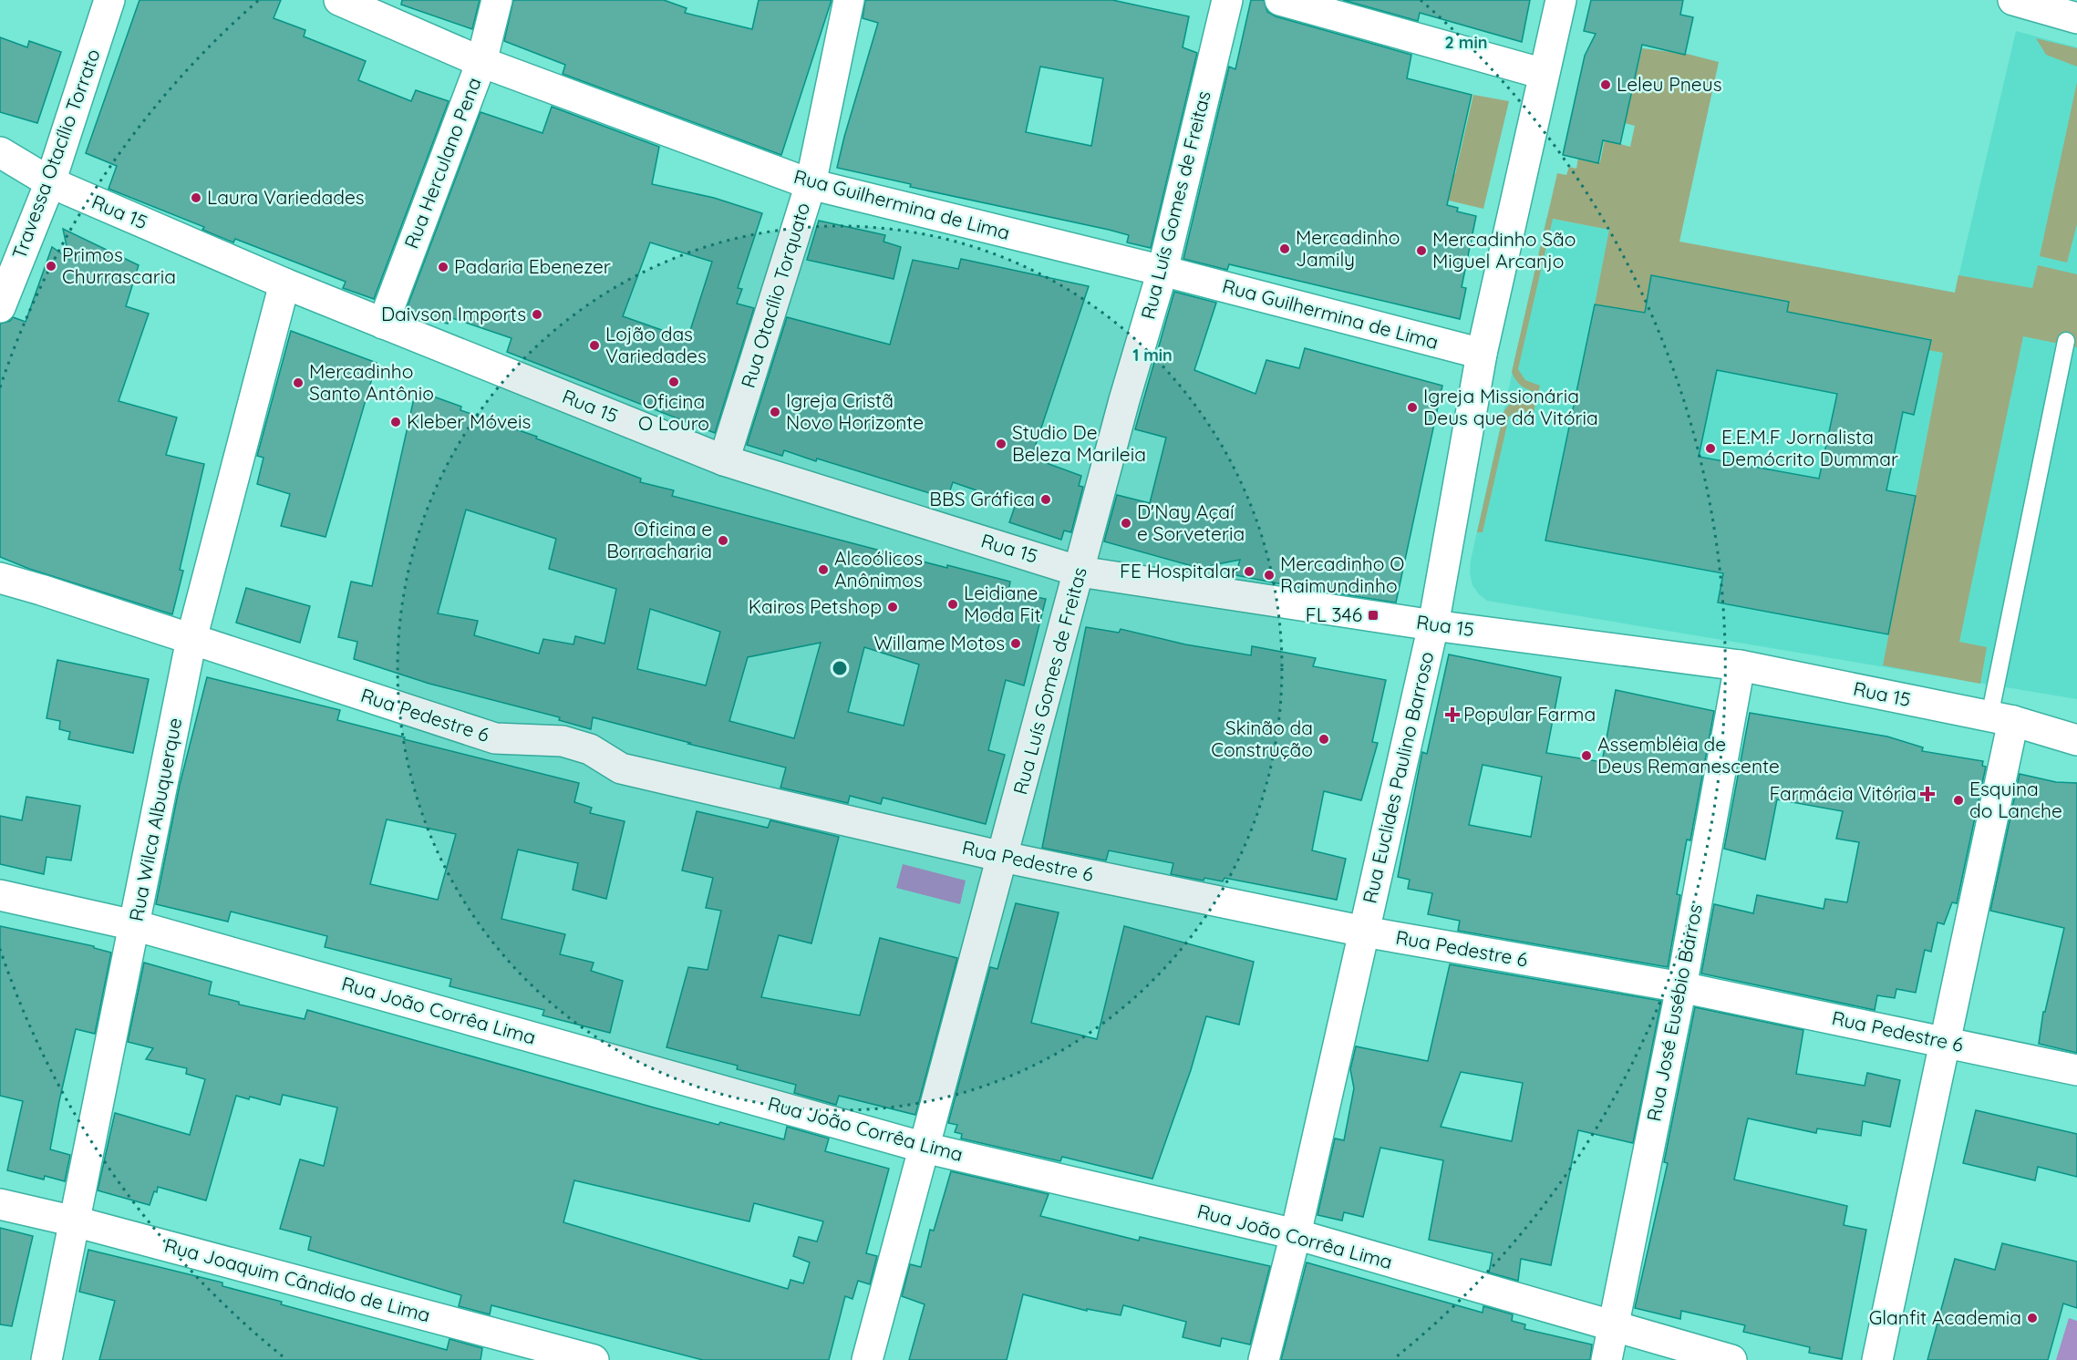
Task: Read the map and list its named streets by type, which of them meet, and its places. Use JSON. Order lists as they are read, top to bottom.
{
  "streets": {
    "street": [
      "Travessa Otacílio Torrato",
      "Rua Herculano Pena",
      "Rua Guilhermina de Lima",
      "Rua Luís Gomes de Freitas",
      "Rua 15",
      "Rua Otacílio Torquato",
      "Rua Pedestre 6",
      "Rua Euclides Paulino Barroso",
      "Rua Wilca Albuquerque",
      "Rua João Corrêa Lima",
      "Rua José Eusébio Barros",
      "Rua Joaquim Cândido de Lima"
    ]
  },
  "crossings": [
    ["Travessa Otacílio Torrato", "Rua 15"],
    ["Rua Herculano Pena", "Rua Guilhermina de Lima"],
    ["Rua Herculano Pena", "Rua 15"],
    ["Rua Guilhermina de Lima", "Rua Luís Gomes de Freitas"],
    ["Rua Guilhermina de Lima", "Rua Otacílio Torquato"],
    ["Rua Guilhermina de Lima", "Rua Euclides Paulino Barroso"],
    ["Rua Luís Gomes de Freitas", "Rua 15"],
    ["Rua Luís Gomes de Freitas", "Rua Pedestre 6"],
    ["Rua Luís Gomes de Freitas", "Rua João Corrêa Lima"],
    ["Rua 15", "Rua Otacílio Torquato"],
    ["Rua 15", "Rua Euclides Paulino Barroso"],
    ["Rua 15", "Rua Wilca Albuquerque"],
    ["Rua 15", "Rua José Eusébio Barros"],
    ["Rua Pedestre 6", "Rua Euclides Paulino Barroso"],
    ["Rua Pedestre 6", "Rua Wilca Albuquerque"],
    ["Rua Pedestre 6", "Rua José Eusébio Barros"],
    ["Rua Euclides Paulino Barroso", "Rua João Corrêa Lima"],
    ["Rua Wilca Albuquerque", "Rua João Corrêa Lima"],
    ["Rua Wilca Albuquerque", "Rua Joaquim Cândido de Lima"],
    ["Rua João Corrêa Lima", "Rua José Eusébio Barros"]
  ],
  "places": {
    "other": [
      "Leleu Pneus",
      "Laura Variedades",
      "Mercadinho Jamily",
      "Mercadinho São Miguel Arcanjo",
      "Primos Churrascaria",
      "Padaria Ebenezer",
      "Daivson Imports",
      "Lojão das Variedades",
      "Oficina O Louro",
      "Mercadinho Santo Antônio",
      "Igreja Missionária Deus que dá Vitória",
      "Igreja Cristã Novo Horizonte",
      "Kleber Móveis",
      "Studio De Beleza Marileia",
      "E.E.M.F Jornalista Demócrito Dummar",
      "BBS Gráfica",
      "D'Nay Açaí e Sorveteria",
      "Oficina e Borracharia",
      "Alcoólicos Anônimos",
      "FE Hospitalar",
      "Mercadinho O Raimundinho",
      "Leidiane Moda Fit",
      "Kairos Petshop",
      "Willame Motos",
      "Skinão da Construção",
      "Assembléia de Deus Remanescente",
      "Esquina do Lanche",
      "Glanfit Academia"
    ],
    "transit": ["FL 346"],
    "health": ["Popular Farma", "Farmácia Vitória"]
  },
  "rings": ["2 min", "1 min"]
}
